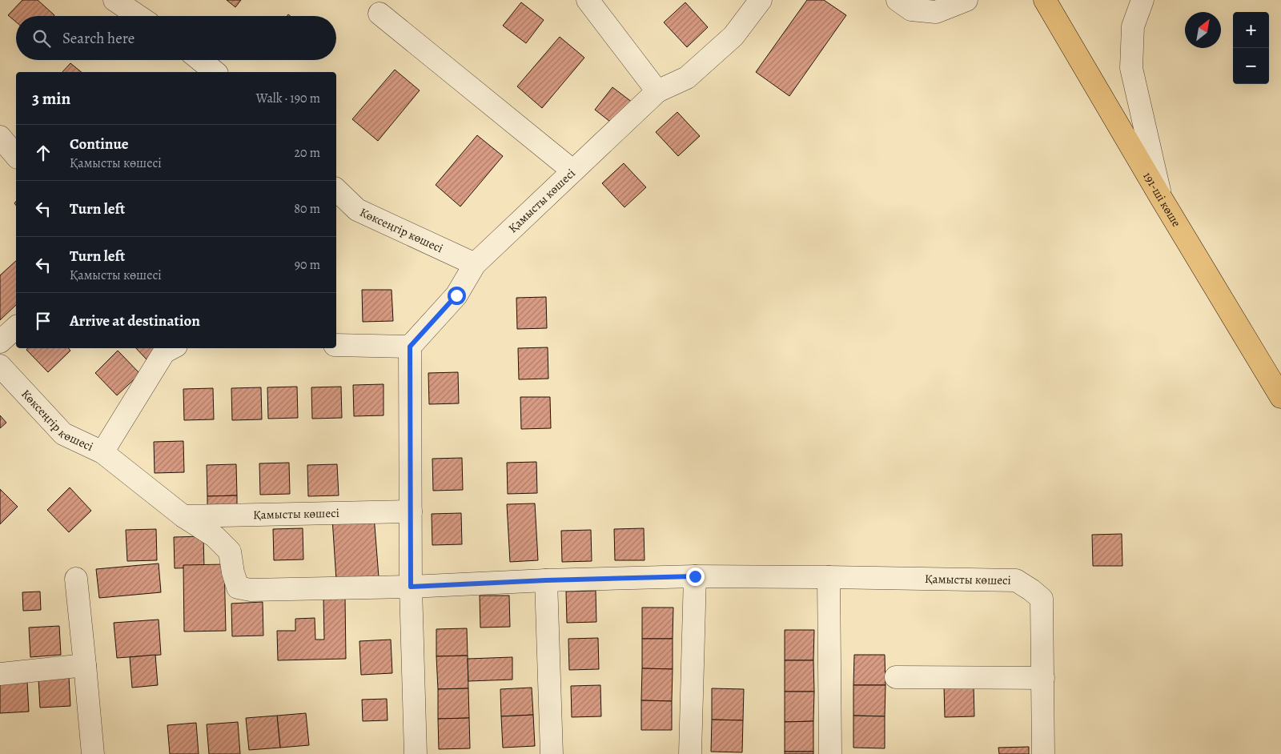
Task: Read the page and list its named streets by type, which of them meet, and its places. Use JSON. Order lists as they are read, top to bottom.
{
  "streets": {
    "main road": ["191-ші көше"],
    "street": ["Қамысты көшесі", "Көксеңгір көшесі"]
  },
  "crossings": [
    ["Қамысты көшесі", "Көксеңгір көшесі"]
  ],
  "north": "top right",
  "page": {
    "map_buttons": ["+", "−"],
    "search": "Search here",
    "heading": ["3 min", "Walk · 190 m"],
    "list": [
      ["Continue", "Қамысты көшесі", "20 m"],
      ["Turn left", "80 m"],
      ["Turn left", "Қамысты көшесі", "90 m"],
      "Arrive at destination"
    ]
  }
}
